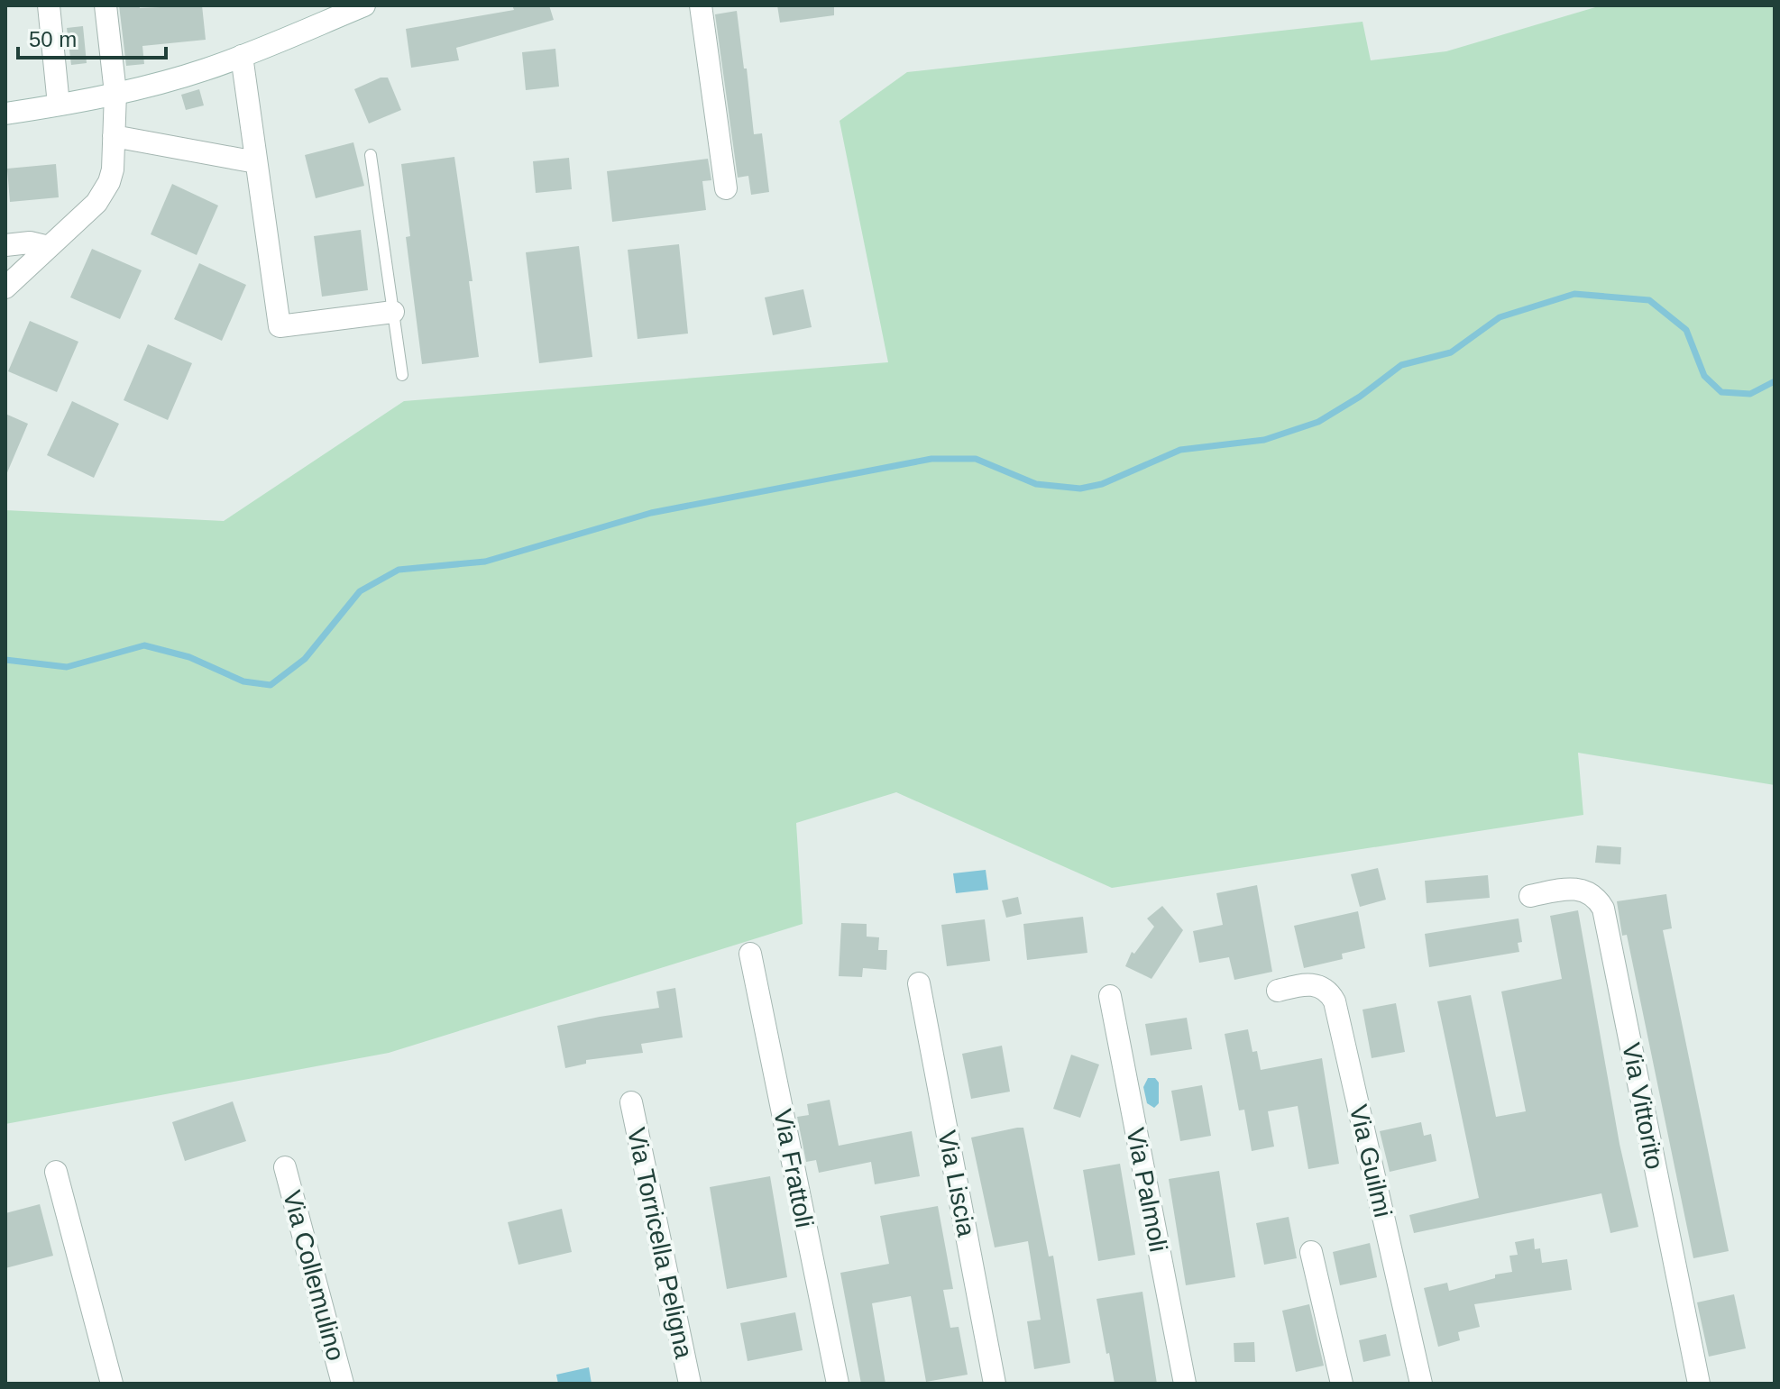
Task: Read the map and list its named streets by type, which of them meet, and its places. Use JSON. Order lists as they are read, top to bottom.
{
  "streets": {
    "street": [
      "Via Vittorito",
      "Via Guilmi",
      "Via Frattoli",
      "Via Liscia",
      "Via Palmoli",
      "Via Torricella Peligna",
      "Via Collemulino"
    ]
  },
  "scale_bar": "50 m"
}
